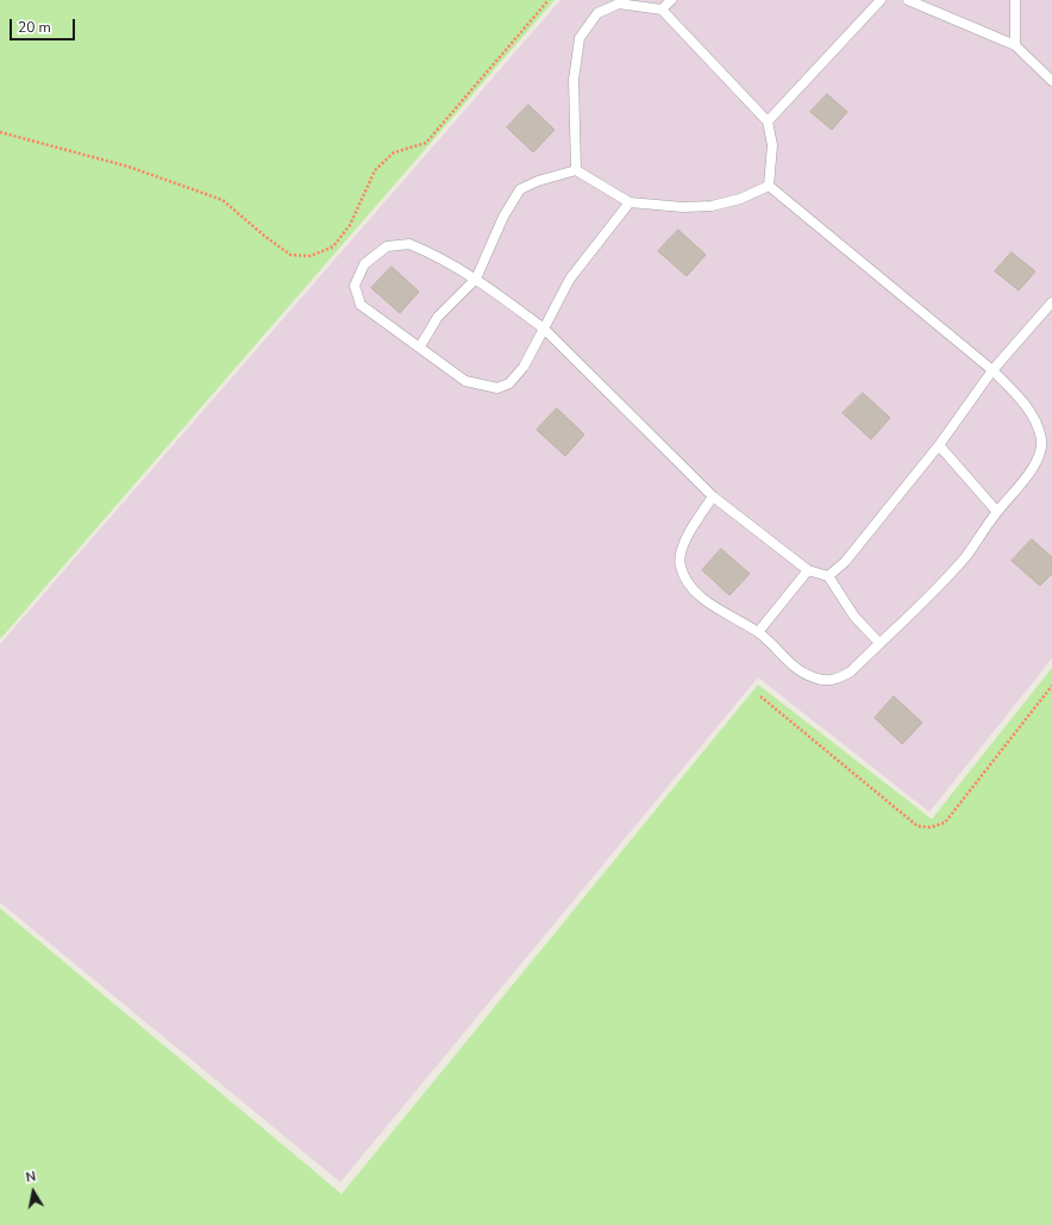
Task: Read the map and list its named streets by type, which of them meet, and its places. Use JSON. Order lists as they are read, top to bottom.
{
  "scale_bar": "20 m",
  "north": "top"
}
